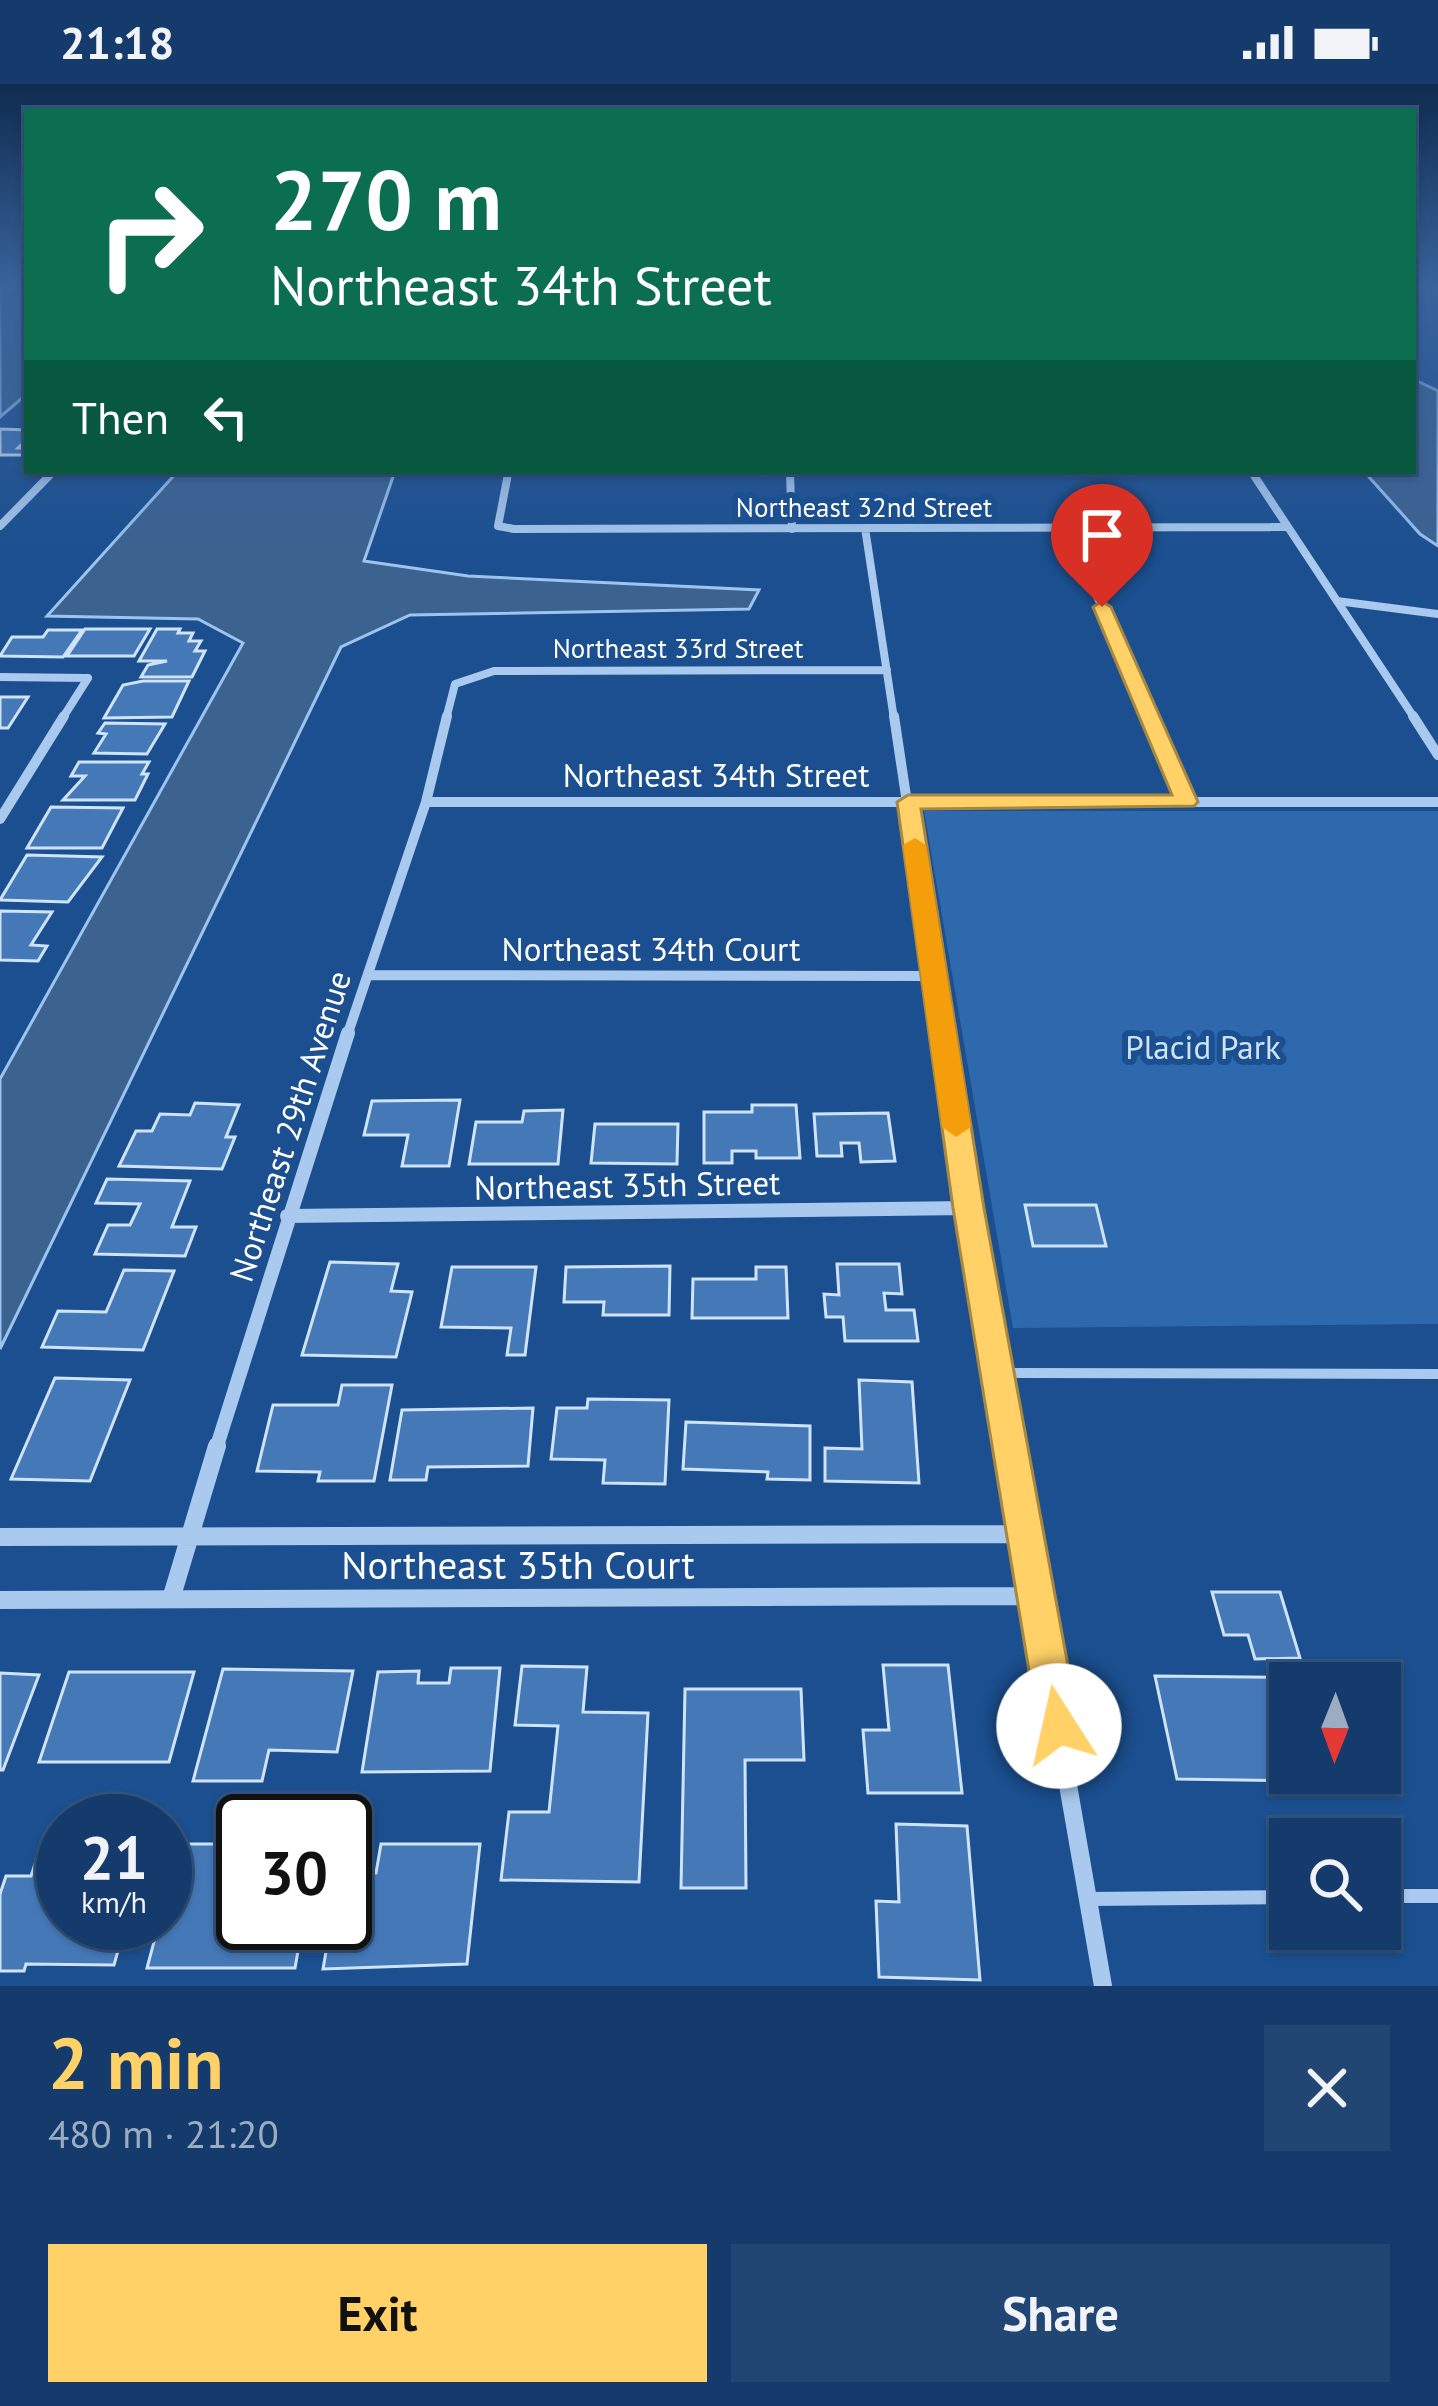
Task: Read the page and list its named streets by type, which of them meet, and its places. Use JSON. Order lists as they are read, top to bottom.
{
  "streets": {
    "street": [
      "Northeast 32nd Street",
      "Northeast 33rd Street",
      "Northeast 34th Street",
      "Northeast 34th Court",
      "Northeast 29th Avenue",
      "Northeast 35th Street",
      "Northeast 35th Court"
    ]
  },
  "crossings": [
    ["Northeast 33rd Street", "Northeast 29th Avenue"],
    ["Northeast 34th Street", "Northeast 29th Avenue"],
    ["Northeast 34th Court", "Northeast 29th Avenue"],
    ["Northeast 29th Avenue", "Northeast 35th Street"],
    ["Northeast 29th Avenue", "Northeast 35th Court"]
  ],
  "parks": ["Placid Park"],
  "north": "bottom",
  "page": {
    "status": "21:18",
    "turn": ["270 m", "Northeast 34th Street"],
    "then": "Then",
    "speed": "21 km/h",
    "limit": "30",
    "heading": ["2 min", "480 m · 21:20"],
    "buttons": ["Exit", "Share"]
  }
}
